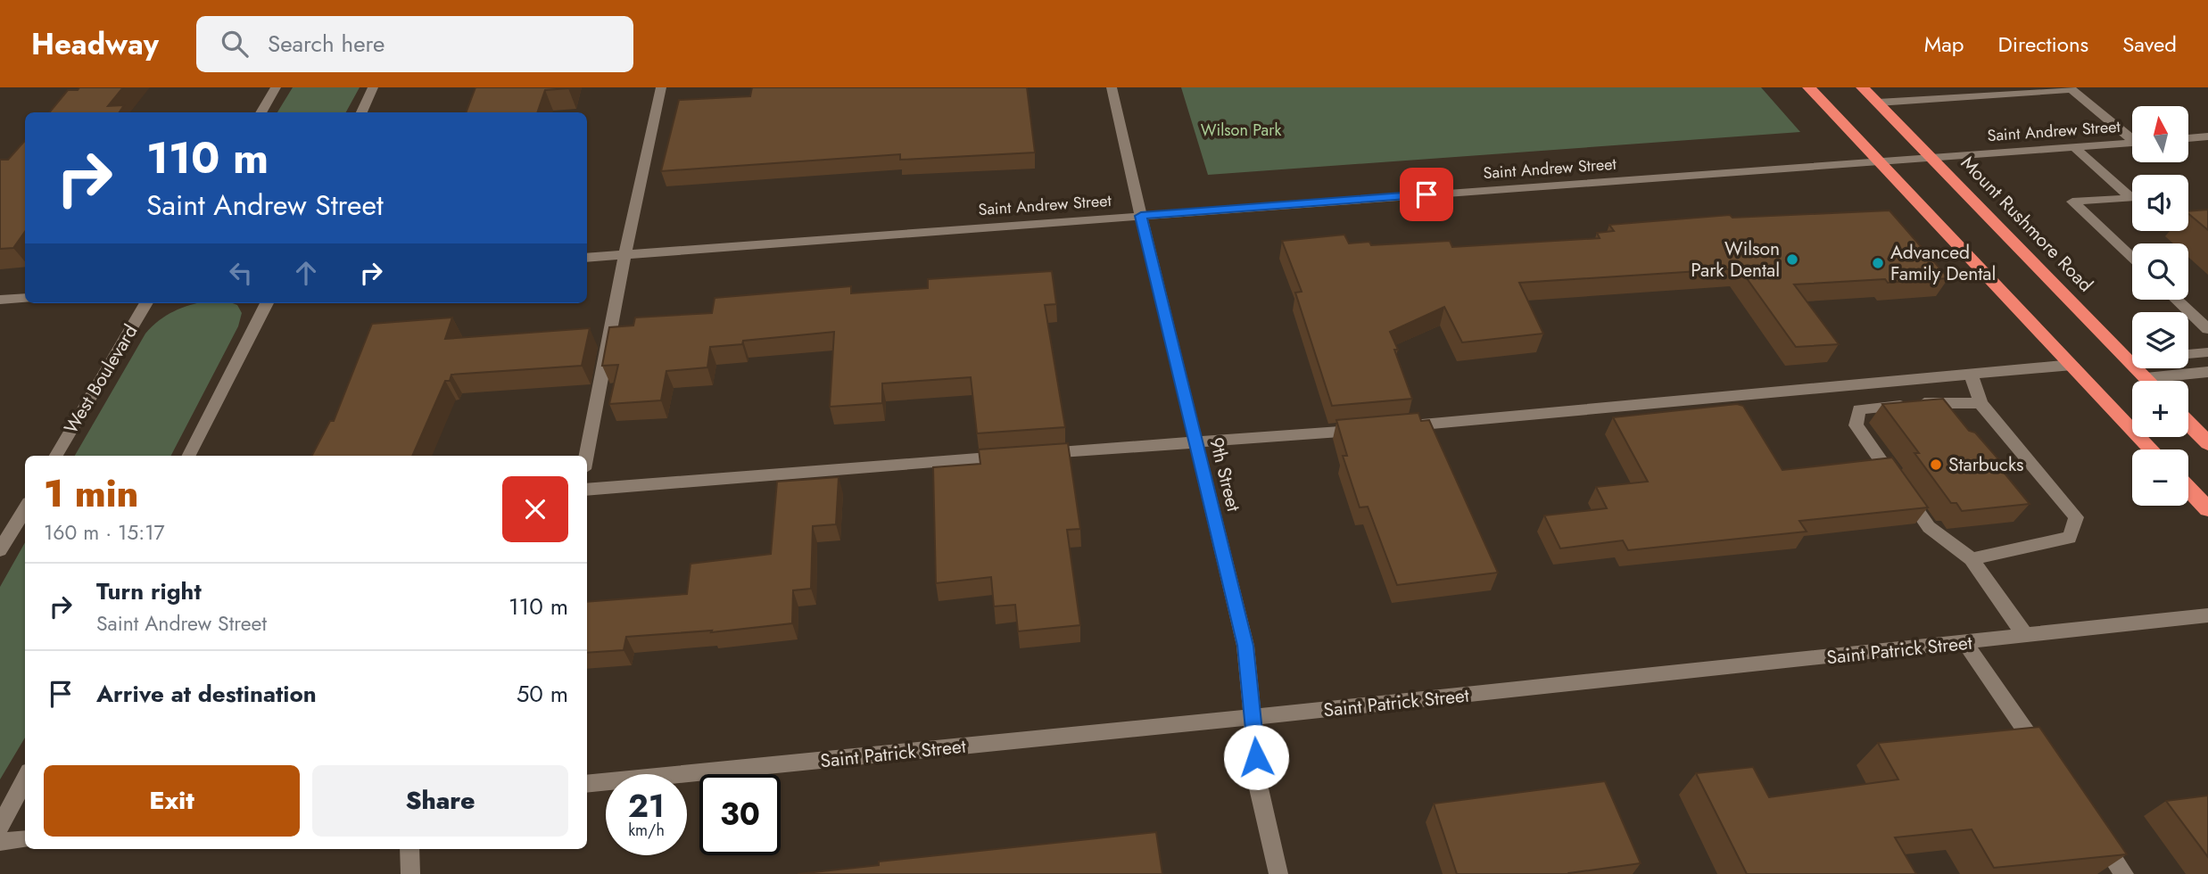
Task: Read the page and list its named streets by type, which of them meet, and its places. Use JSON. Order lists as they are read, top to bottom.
{
  "streets": {
    "highway": ["Mount Rushmore Road"],
    "street": [
      "Saint Andrew Street",
      "West Boulevard",
      "9th Street",
      "Saint Patrick Street"
    ]
  },
  "crossings": [
    ["Saint Andrew Street", "Mount Rushmore Road"],
    ["Saint Andrew Street", "9th Street"],
    ["9th Street", "Saint Patrick Street"]
  ],
  "parks": ["Wilson Park"],
  "places": ["Wilson Park Dental", "Advanced Family Dental", "Starbucks"],
  "north": "top",
  "page": {
    "header": "Headway",
    "search": "Search here",
    "nav": ["Map", "Directions", "Saved"],
    "map_buttons": ["+", "−"],
    "turn": ["110 m", "Saint Andrew Street"],
    "heading": ["1 min", "160 m · 15:17"],
    "list": [
      {
        "name": "Turn right",
        "note": "Saint Andrew Street",
        "value": "110 m"
      },
      {
        "name": "Arrive at destination",
        "value": "50 m"
      }
    ],
    "buttons": ["Exit", "Share"],
    "speed": "21 km/h",
    "limit": "30"
  }
}
